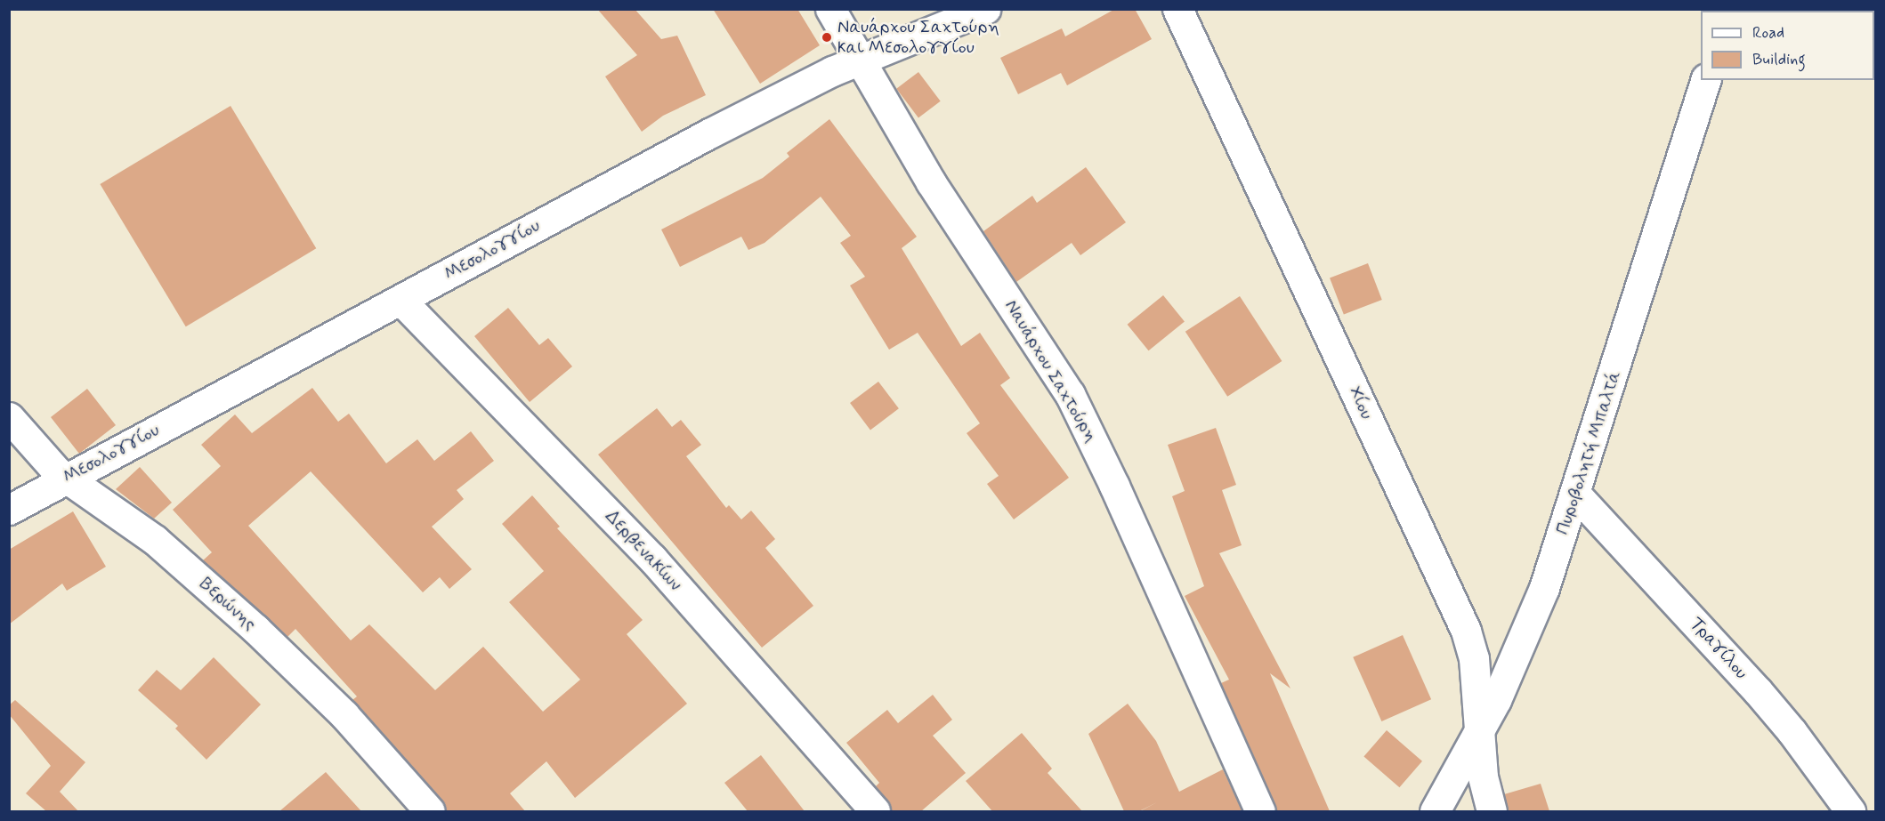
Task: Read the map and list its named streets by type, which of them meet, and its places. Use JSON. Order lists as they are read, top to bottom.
{
  "streets": {
    "street": [
      "Μεσολογγίου",
      "Ναυάρχου Σαχτούρη",
      "Χίου",
      "Πυροβολητή Μπαλτά",
      "Δερβενακίων",
      "Βερώνης",
      "Τραγίλου"
    ]
  },
  "crossings": [
    ["Μεσολογγίου", "Ναυάρχου Σαχτούρη"],
    ["Μεσολογγίου", "Δερβενακίων"],
    ["Μεσολογγίου", "Βερώνης"],
    ["Χίου", "Πυροβολητή Μπαλτά"],
    ["Πυροβολητή Μπαλτά", "Τραγίλου"]
  ],
  "places": ["Ναυάρχου Σαχτούρη και Μεσολογγίου"],
  "legend": ["Road", "Building"]
}
